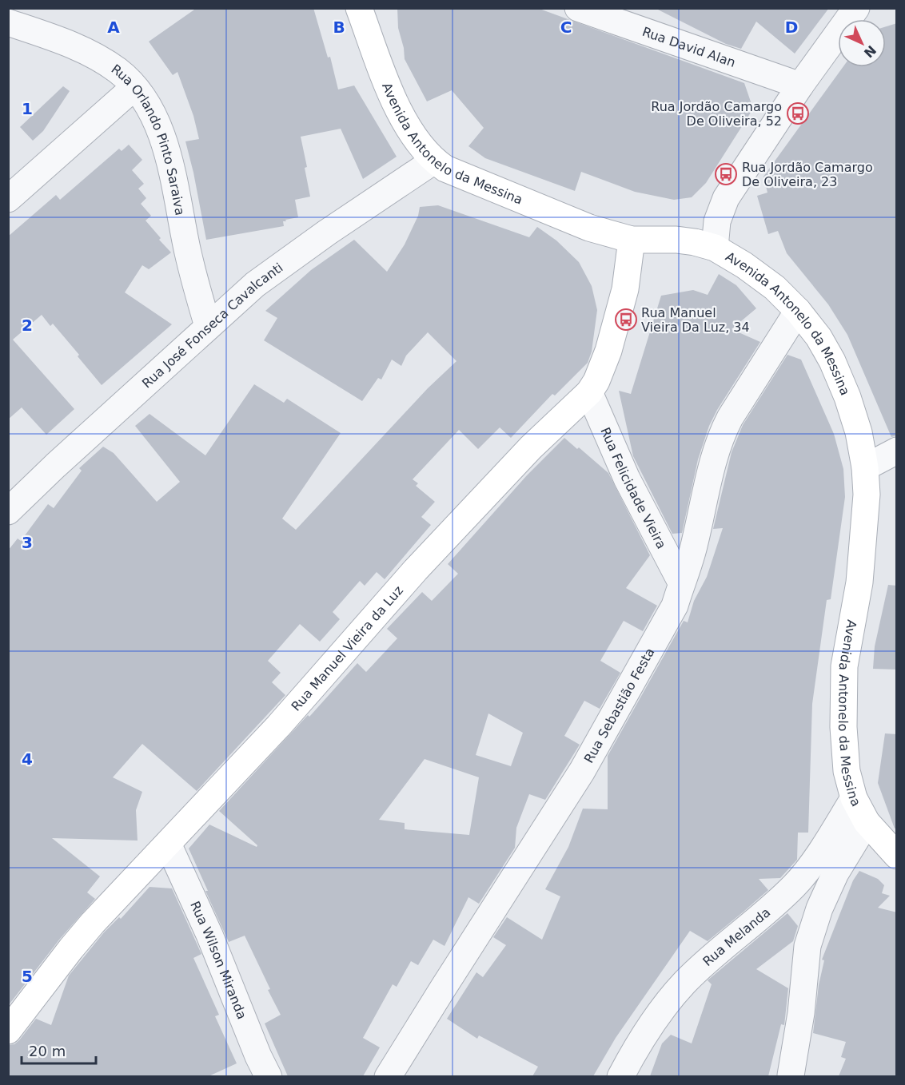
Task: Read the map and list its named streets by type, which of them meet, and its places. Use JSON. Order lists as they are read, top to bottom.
{
  "streets": {
    "street": [
      "Rua David Alan",
      "Avenida Antonelo da Messina",
      "Rua Orlando Pinto Saraiva",
      "Rua José Fonseca Cavalcanti",
      "Rua Felicidade Vieira",
      "Rua Manuel Vieira da Luz",
      "Rua Sebastião Festa",
      "Rua Melanda",
      "Rua Wilson Miranda"
    ]
  },
  "crossings": [
    ["Avenida Antonelo da Messina", "Rua José Fonseca Cavalcanti"],
    ["Avenida Antonelo da Messina", "Rua Manuel Vieira da Luz"],
    ["Avenida Antonelo da Messina", "Rua Sebastião Festa"],
    ["Avenida Antonelo da Messina", "Rua Melanda"],
    ["Rua Orlando Pinto Saraiva", "Rua José Fonseca Cavalcanti"],
    ["Rua Felicidade Vieira", "Rua Manuel Vieira da Luz"],
    ["Rua Felicidade Vieira", "Rua Sebastião Festa"],
    ["Rua Manuel Vieira da Luz", "Rua Wilson Miranda"]
  ],
  "places": {
    "bus stop": ["Rua Jordão Camargo De Oliveira, 52", "Rua Jordão Camargo De Oliveira, 23", "Rua Manuel Vieira Da Luz, 34"]
  },
  "scale_bar": "20 m",
  "north": "bottom right",
  "grid": {
    "columns": [
      "A",
      "B",
      "C",
      "D"
    ],
    "rows": [
      "1",
      "2",
      "3",
      "4",
      "5"
    ]
  }
}
